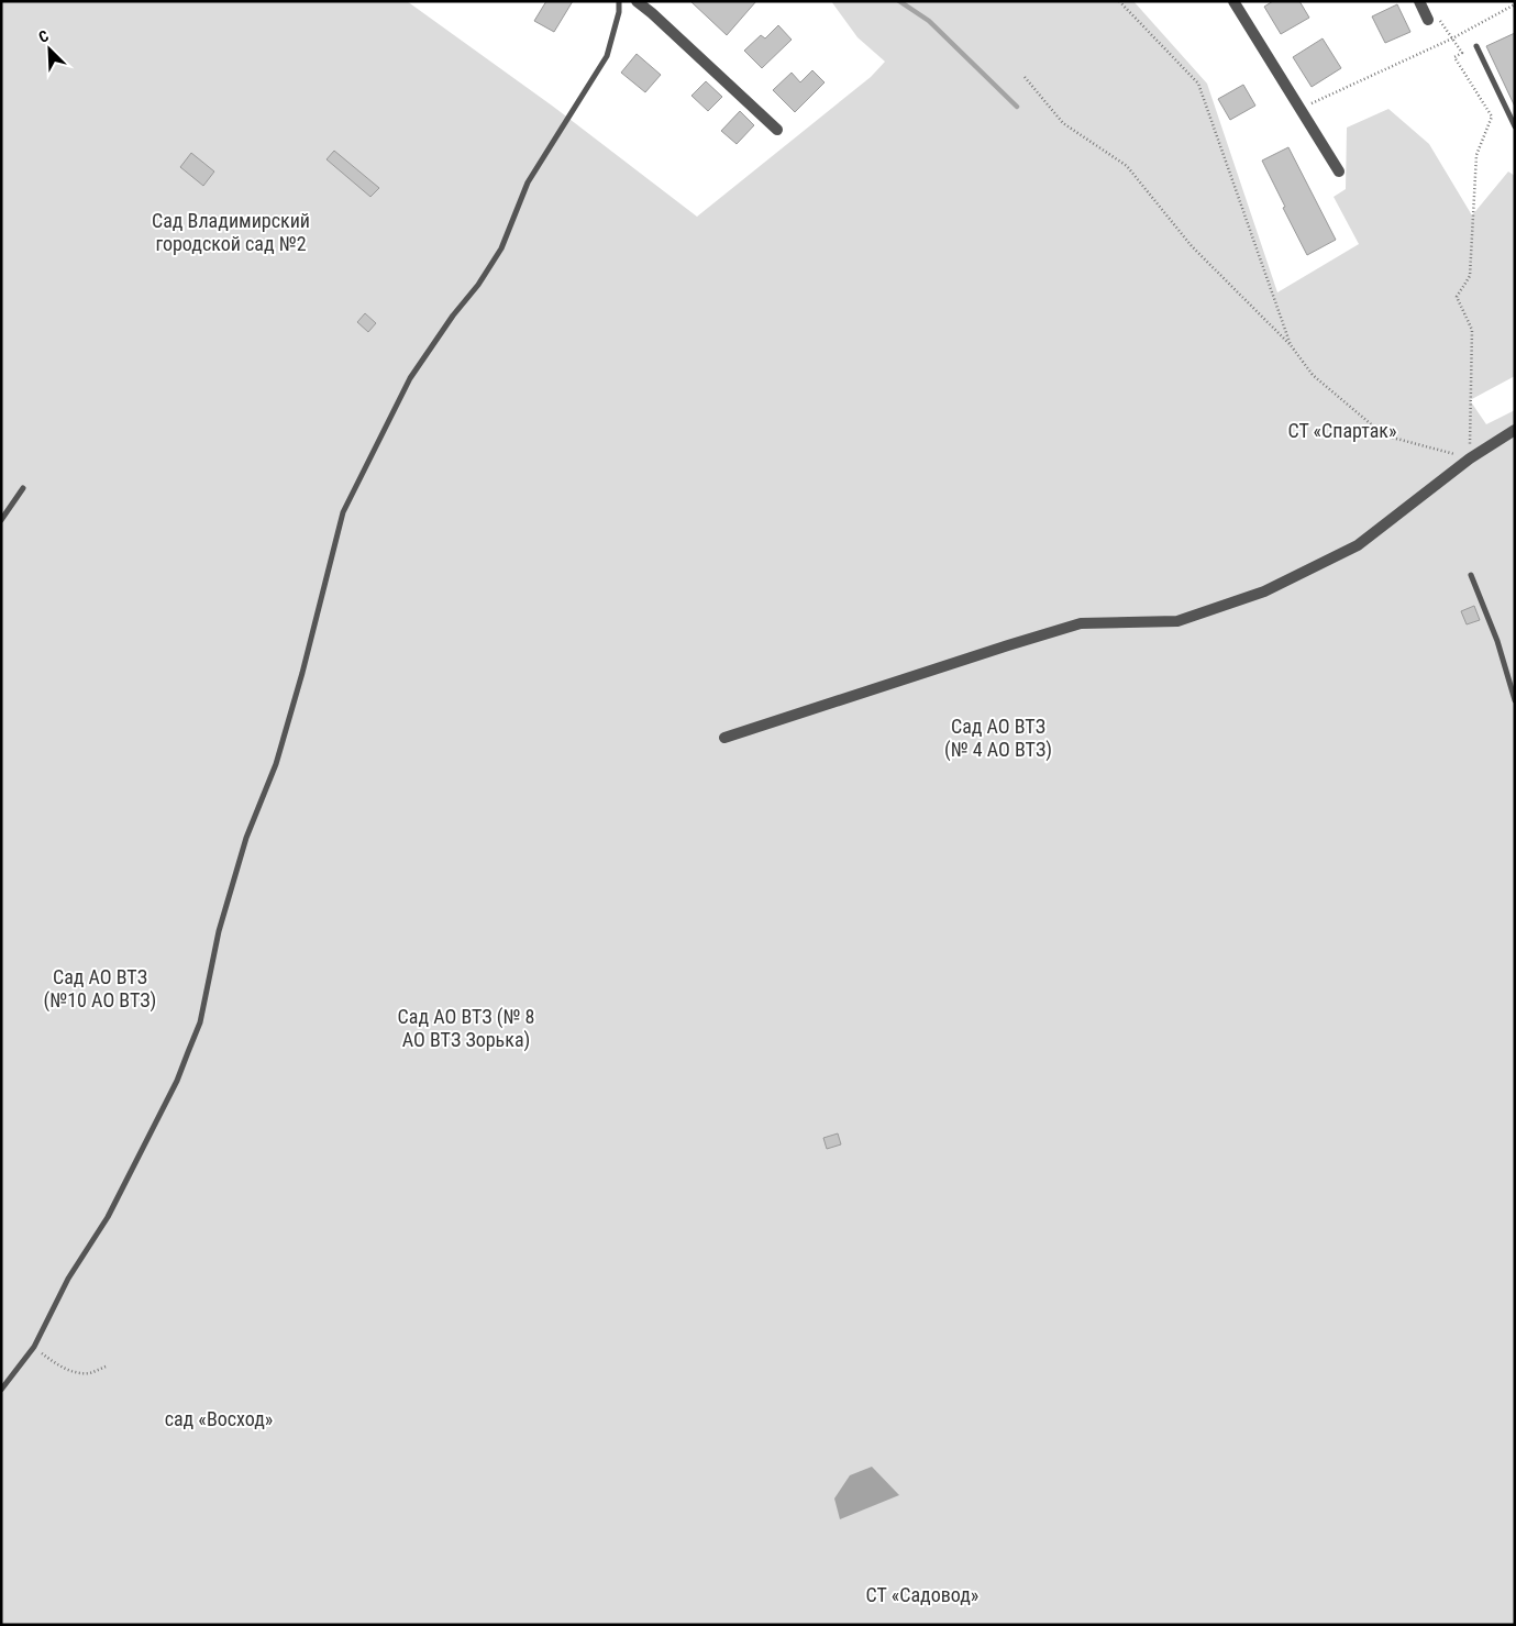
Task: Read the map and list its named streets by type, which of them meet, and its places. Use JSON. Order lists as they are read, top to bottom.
{
  "parks": [
    "Сад Владимирский городской сад №2",
    "СТ «Спартак»",
    "Сад АО ВТЗ (№ 4 АО ВТЗ)",
    "Сад АО ВТЗ (№10 АО ВТЗ)",
    "Сад АО ВТЗ (№ 8 АО ВТЗ Зорька)",
    "сад «Восход»",
    "СТ «Садовод»"
  ],
  "north": "top left"
}
